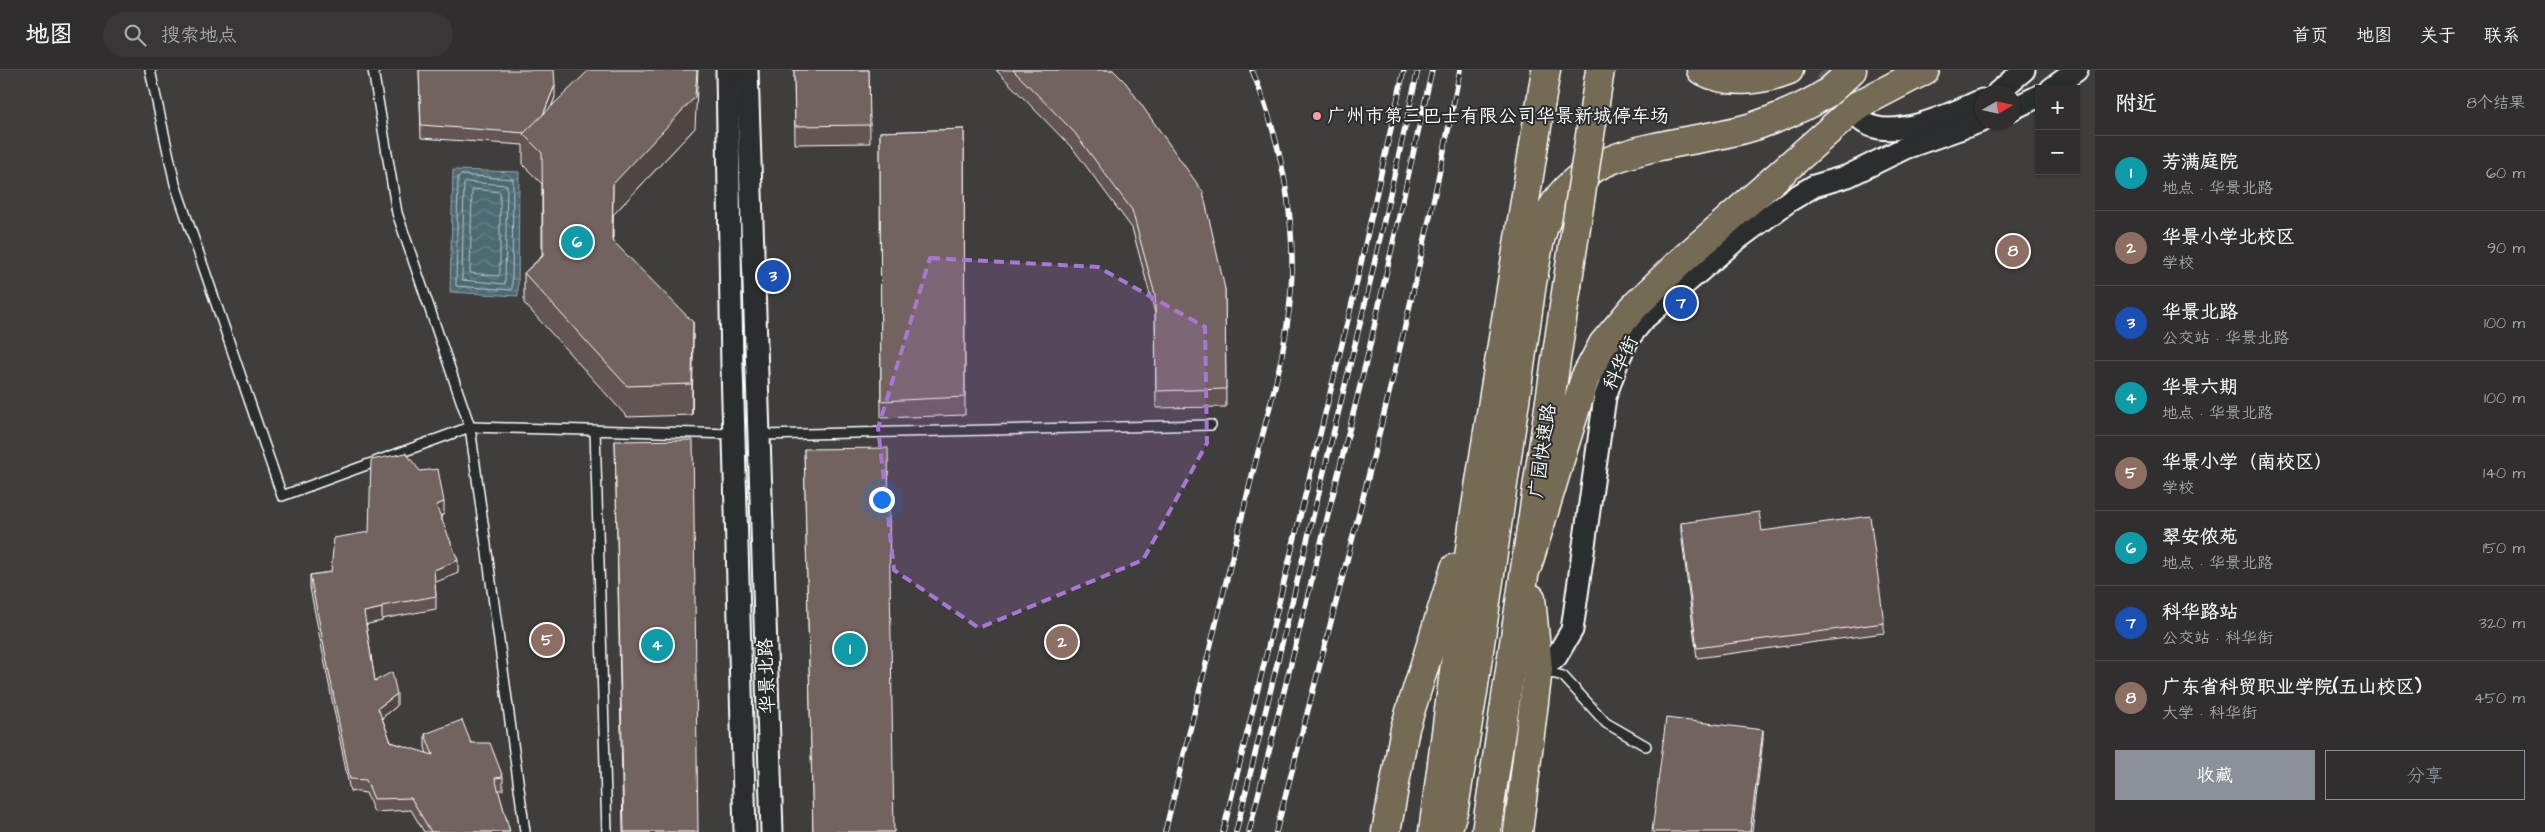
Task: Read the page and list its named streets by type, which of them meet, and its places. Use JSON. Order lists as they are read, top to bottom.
{
  "streets": {
    "highway": ["广园快速路"],
    "street": ["科华街", "华景北路"]
  },
  "places": ["广州市第三巴士有限公司华景新城停车场"],
  "north": "right",
  "page": {
    "header": "地图",
    "search": "搜索地点",
    "nav": [
      "首页",
      "地图",
      "关于",
      "联系"
    ],
    "heading": ["附近", "8个结果"],
    "map_buttons": ["+", "−"],
    "list": [
      {
        "mark": "1",
        "name": "芳满庭院",
        "note": "地点 · 华景北路",
        "value": "60 m"
      },
      {
        "mark": "2",
        "name": "华景小学北校区",
        "note": "学校",
        "value": "90 m"
      },
      {
        "mark": "3",
        "name": "华景北路",
        "note": "公交站 · 华景北路",
        "value": "100 m"
      },
      {
        "mark": "4",
        "name": "华景六期",
        "note": "地点 · 华景北路",
        "value": "100 m"
      },
      {
        "mark": "5",
        "name": "华景小学（南校区）",
        "note": "学校",
        "value": "140 m"
      },
      {
        "mark": "6",
        "name": "翠安侬苑",
        "note": "地点 · 华景北路",
        "value": "150 m"
      },
      {
        "mark": "7",
        "name": "科华路站",
        "note": "公交站 · 科华街",
        "value": "320 m"
      },
      {
        "mark": "8",
        "name": "广东省科贸职业学院(五山校区)",
        "note": "大学 · 科华街",
        "value": "450 m"
      }
    ],
    "pins": [
      "6",
      "8",
      "3",
      "7",
      "5",
      "2",
      "4",
      "1"
    ],
    "buttons": ["收藏", "分享"]
  }
}
